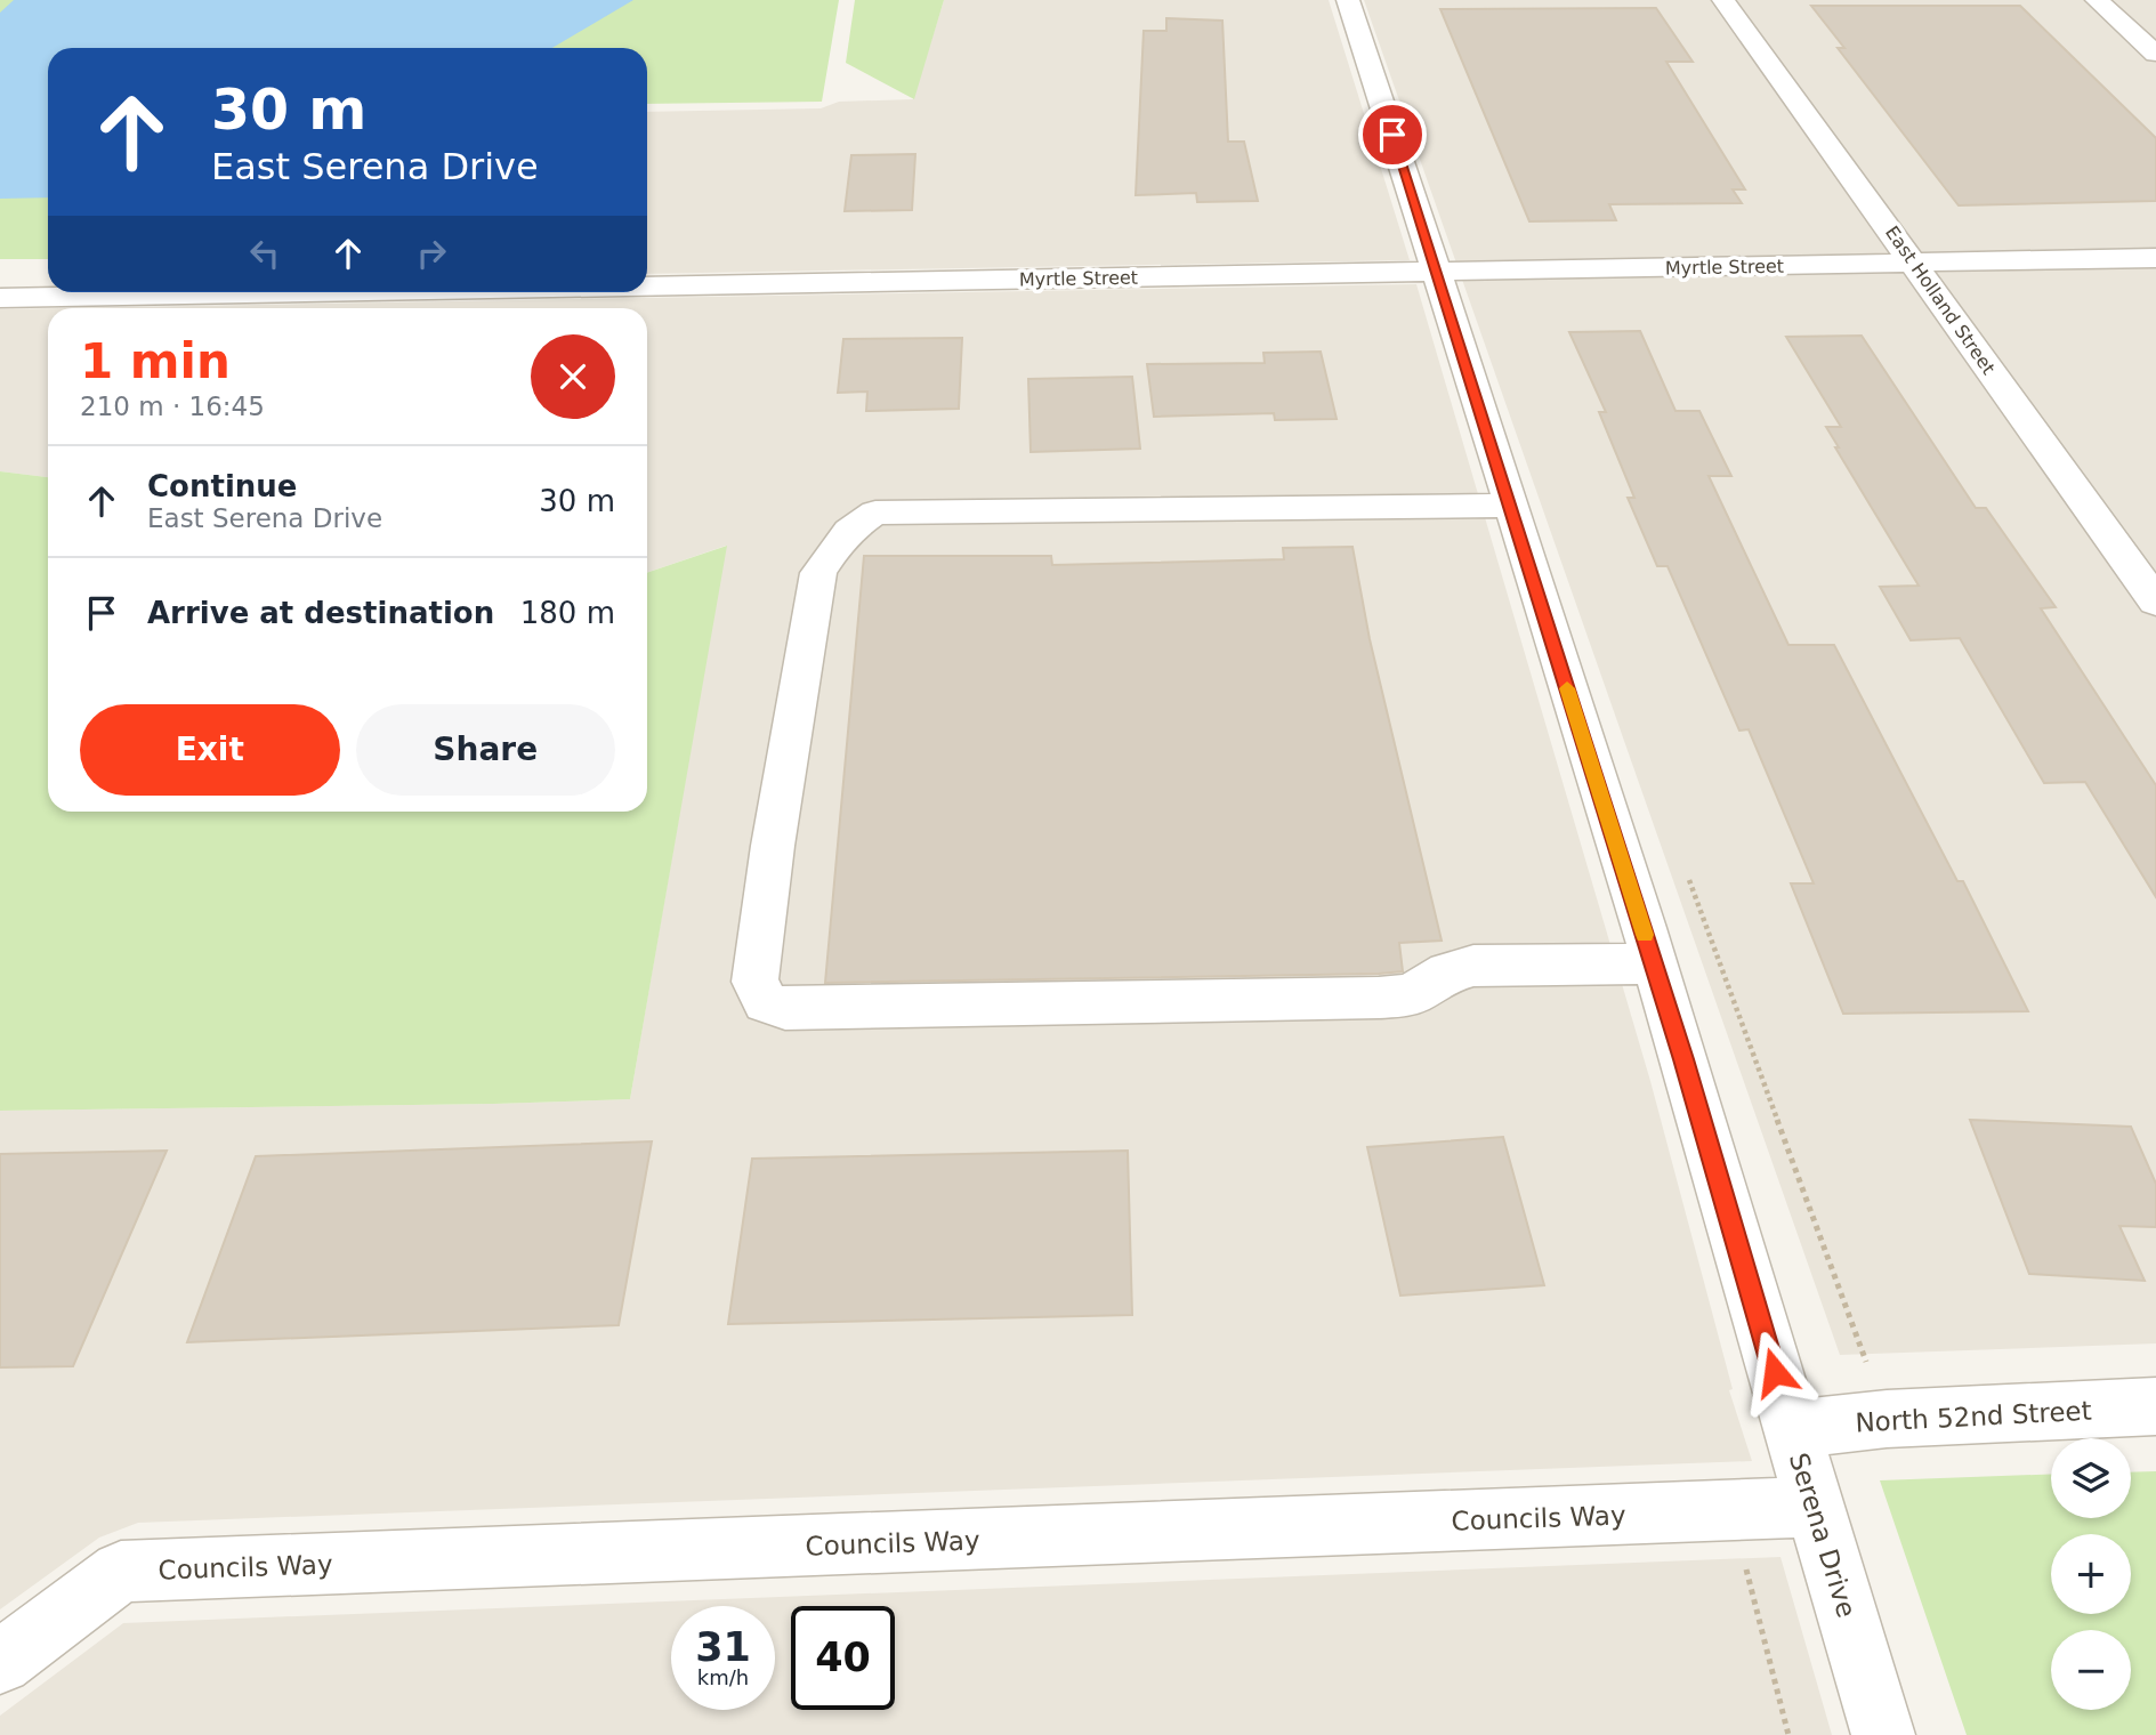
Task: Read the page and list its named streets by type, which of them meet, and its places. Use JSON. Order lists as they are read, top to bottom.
{
  "streets": {
    "street": [
      "Myrtle Street",
      "East Holland Street",
      "North 52nd Street",
      "Councils Way",
      "Serena Drive"
    ]
  },
  "crossings": [
    ["Myrtle Street", "East Holland Street"],
    ["Myrtle Street", "Serena Drive"],
    ["North 52nd Street", "Serena Drive"],
    ["Councils Way", "Serena Drive"]
  ],
  "page": {
    "turn": ["30 m", "East Serena Drive"],
    "heading": ["1 min", "210 m · 16:45"],
    "list": [
      {
        "name": "Continue",
        "note": "East Serena Drive",
        "value": "30 m"
      },
      {
        "name": "Arrive at destination",
        "value": "180 m"
      }
    ],
    "buttons": ["Exit", "Share"],
    "map_buttons": ["+", "−"],
    "speed": "31 km/h",
    "limit": "40"
  }
}
